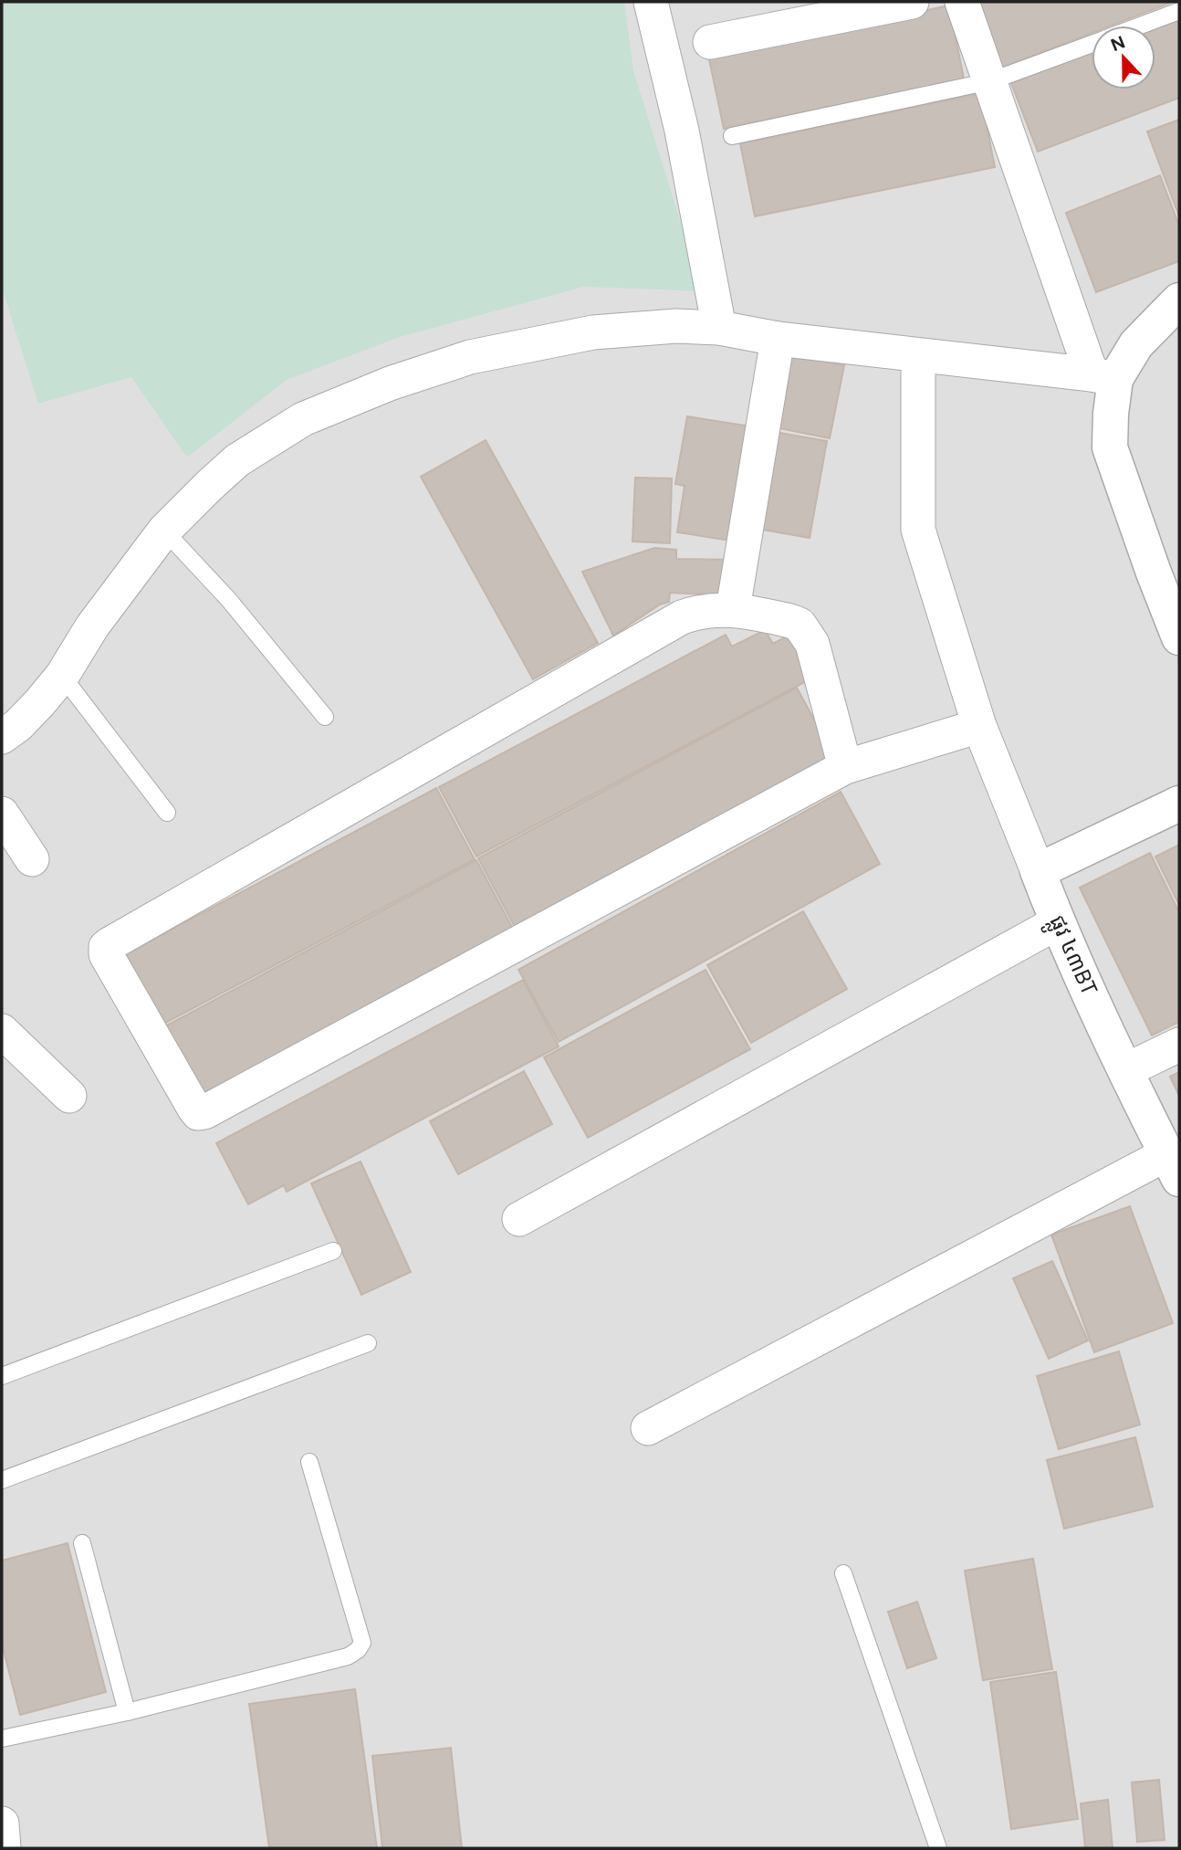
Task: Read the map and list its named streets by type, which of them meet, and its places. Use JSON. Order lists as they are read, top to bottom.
{
  "streets": {
    "street": ["ផ្លូវ ៤៣BT"]
  },
  "north": "top"
}
